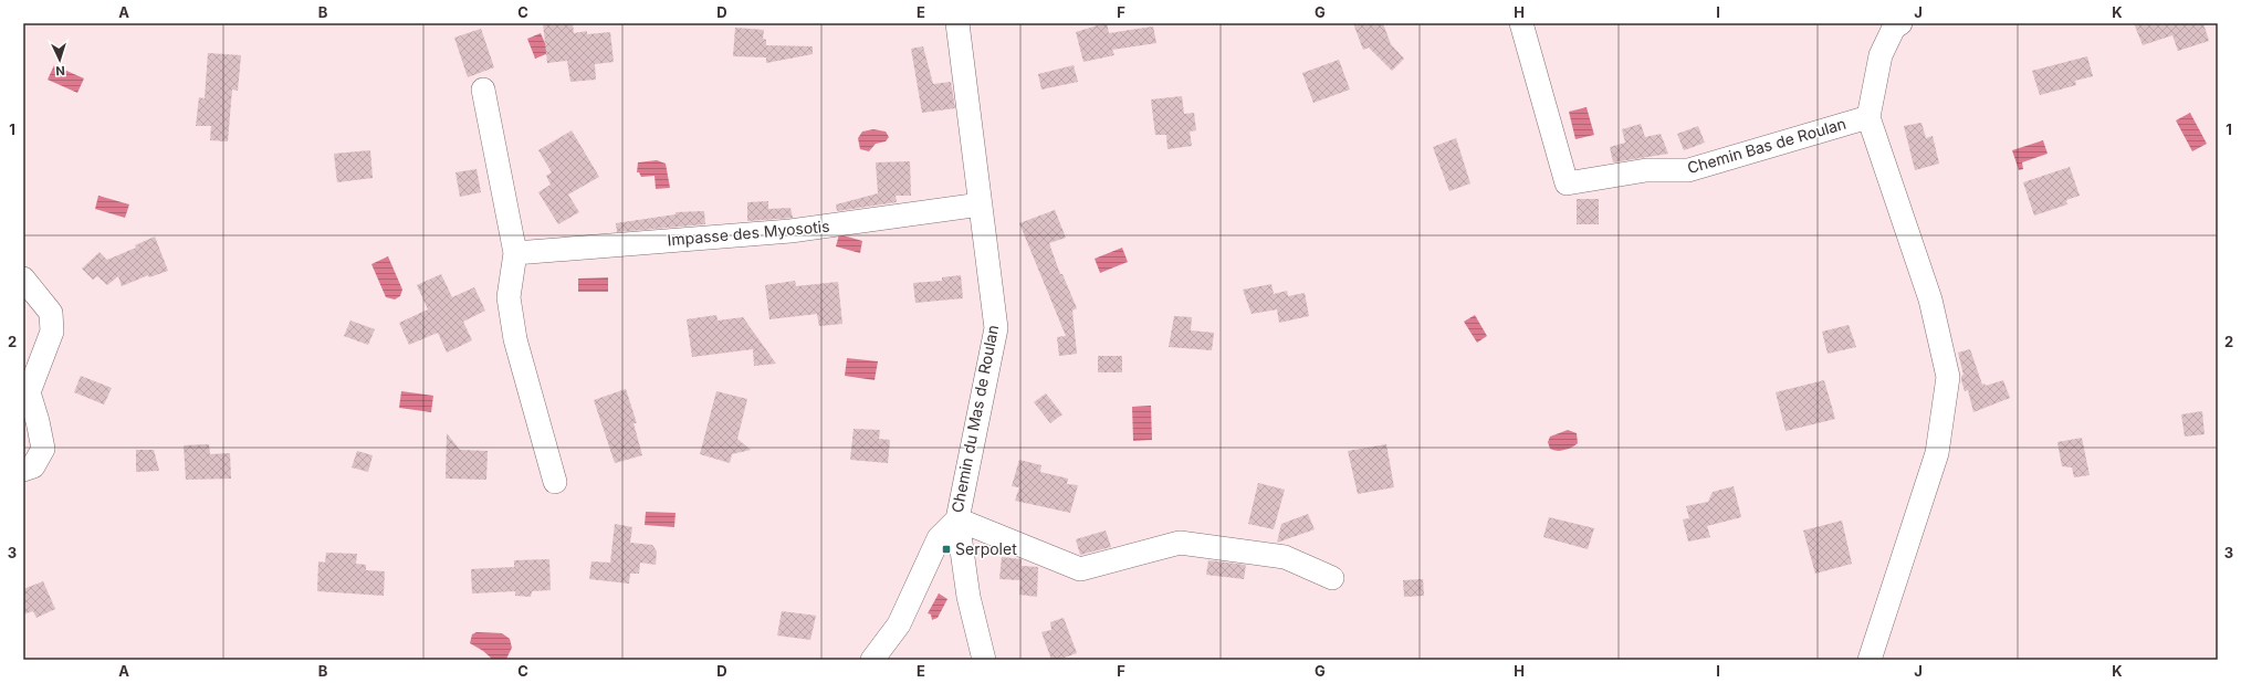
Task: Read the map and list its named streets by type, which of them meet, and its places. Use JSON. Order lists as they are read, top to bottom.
{
  "streets": {
    "street": ["Chemin Bas de Roulan", "Impasse des Myosotis", "Chemin du Mas de Roulan"]
  },
  "crossings": [
    ["Impasse des Myosotis", "Chemin du Mas de Roulan"]
  ],
  "places": {
    "transit": ["Serpolet"]
  },
  "north": "bottom",
  "grid": {
    "columns": [
      "A",
      "B",
      "C",
      "D",
      "E",
      "F",
      "G",
      "H",
      "I",
      "J",
      "K"
    ],
    "rows": ["1", "2", "3"]
  }
}
